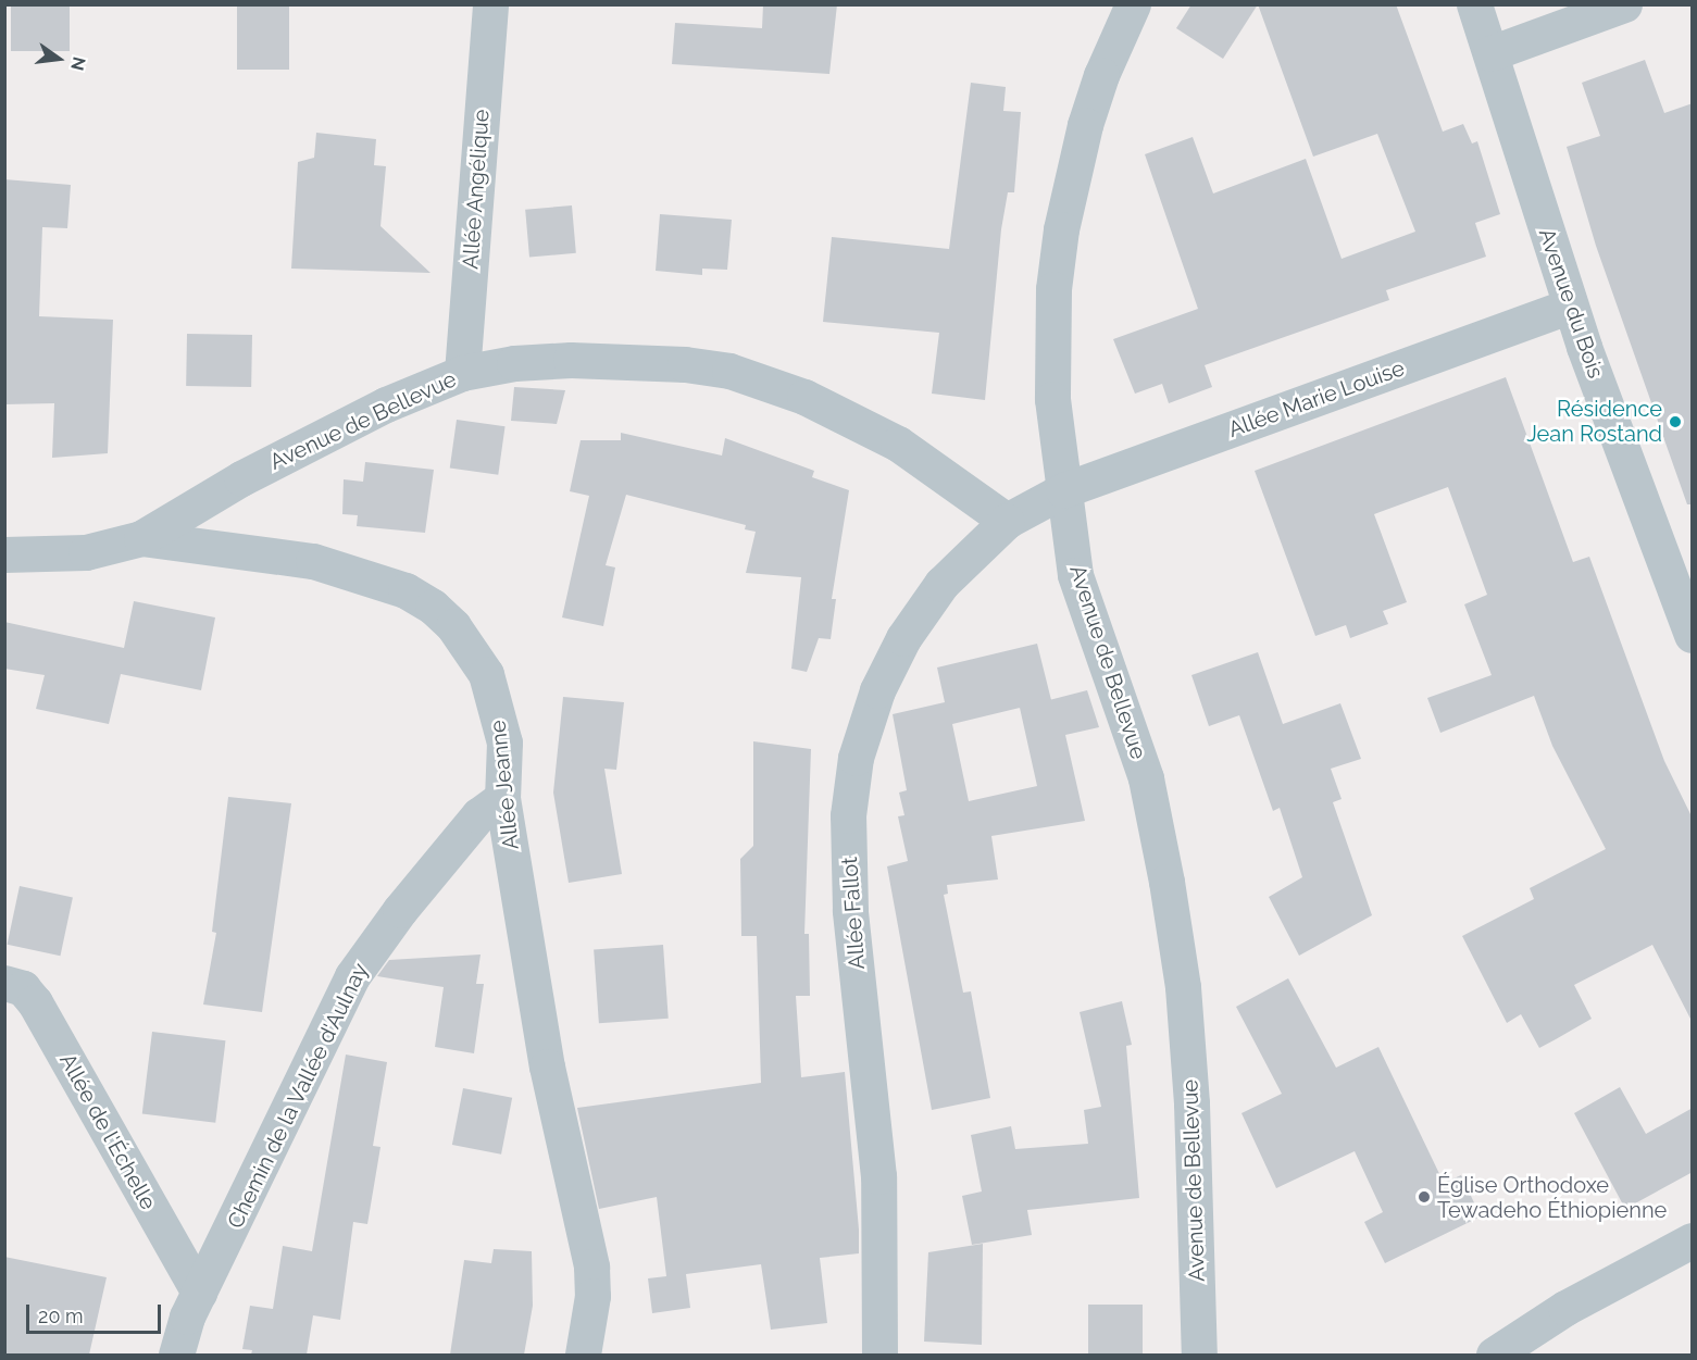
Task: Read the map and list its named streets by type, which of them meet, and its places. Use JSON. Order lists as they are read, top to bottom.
{
  "streets": {
    "street": [
      "Allée Angélique",
      "Avenue du Bois",
      "Allée Marie Louise",
      "Avenue de Bellevue",
      "Allée Jeanne",
      "Allée Fallot",
      "Chemin de la Vallée d'Aulnay",
      "Allée de l'Échelle"
    ]
  },
  "crossings": [
    ["Allée Angélique", "Avenue de Bellevue"],
    ["Avenue du Bois", "Allée Marie Louise"],
    ["Allée Marie Louise", "Avenue de Bellevue"],
    ["Avenue de Bellevue", "Allée Jeanne"],
    ["Avenue de Bellevue", "Allée Fallot"],
    ["Allée Jeanne", "Chemin de la Vallée d'Aulnay"],
    ["Chemin de la Vallée d'Aulnay", "Allée de l'Échelle"]
  ],
  "places": ["Résidence Jean Rostand", "Église Orthodoxe Tewadeho Éthiopienne"],
  "scale_bar": "20 m",
  "north": "right"
}
